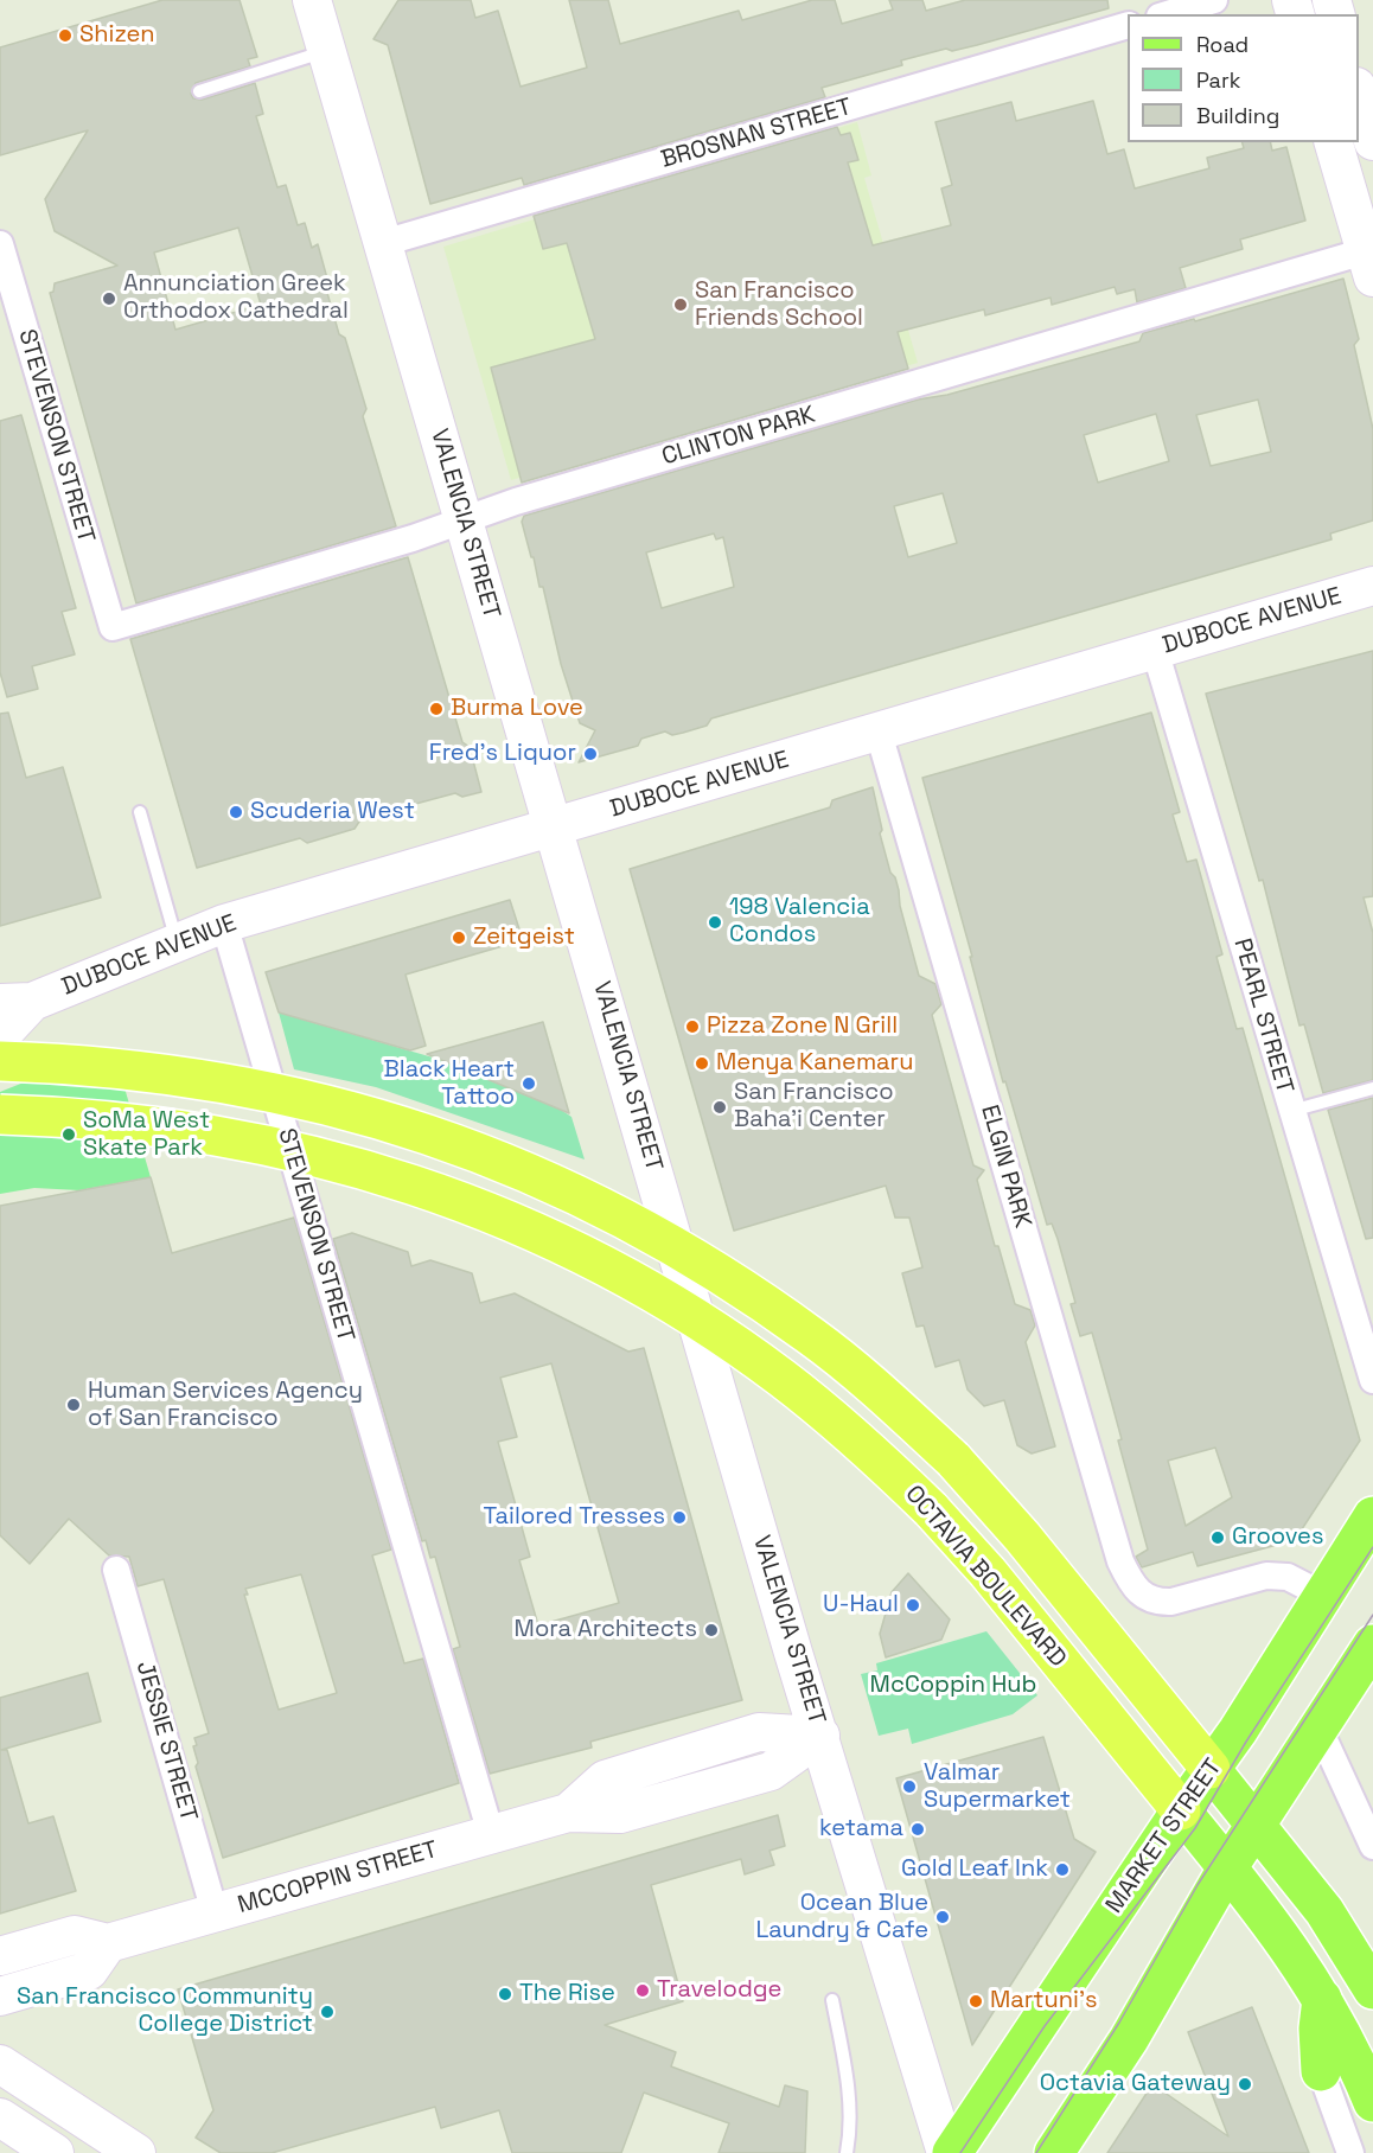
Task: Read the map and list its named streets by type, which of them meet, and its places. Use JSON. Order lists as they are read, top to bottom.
{
  "streets": {
    "highway": ["OCTAVIA BOULEVARD"],
    "main road": ["MARKET STREET"],
    "street": [
      "BROSNAN STREET",
      "STEVENSON STREET",
      "CLINTON PARK",
      "VALENCIA STREET",
      "DUBOCE AVENUE",
      "PEARL STREET",
      "ELGIN PARK",
      "JESSIE STREET",
      "MCCOPPIN STREET"
    ]
  },
  "crossings": [
    ["BROSNAN STREET", "VALENCIA STREET"],
    ["STEVENSON STREET", "CLINTON PARK"],
    ["STEVENSON STREET", "DUBOCE AVENUE"],
    ["STEVENSON STREET", "MCCOPPIN STREET"],
    ["CLINTON PARK", "VALENCIA STREET"],
    ["VALENCIA STREET", "DUBOCE AVENUE"],
    ["VALENCIA STREET", "MCCOPPIN STREET"],
    ["DUBOCE AVENUE", "PEARL STREET"],
    ["DUBOCE AVENUE", "ELGIN PARK"],
    ["ELGIN PARK", "MARKET STREET"],
    ["OCTAVIA BOULEVARD", "MARKET STREET"],
    ["JESSIE STREET", "MCCOPPIN STREET"]
  ],
  "parks": ["McCoppin Hub"],
  "places": [
    "Shizen",
    "Annunciation Greek Orthodox Cathedral",
    "San Francisco Friends School",
    "Burma Love",
    "Fred's Liquor",
    "Scuderia West",
    "198 Valencia Condos",
    "Zeitgeist",
    "Pizza Zone N Grill",
    "Menya Kanemaru",
    "Black Heart Tattoo",
    "San Francisco Baha'i Center",
    "SoMa West Skate Park",
    "Human Services Agency of San Francisco",
    "Tailored Tresses",
    "Grooves",
    "U-Haul",
    "Mora Architects",
    "Valmar Supermarket",
    "ketama",
    "Gold Leaf Ink",
    "Ocean Blue Laundry & Cafe",
    "Travelodge",
    "The Rise",
    "Martuni's",
    "San Francisco Community College District",
    "Octavia Gateway"
  ],
  "legend": ["Road", "Park", "Building"]
}
